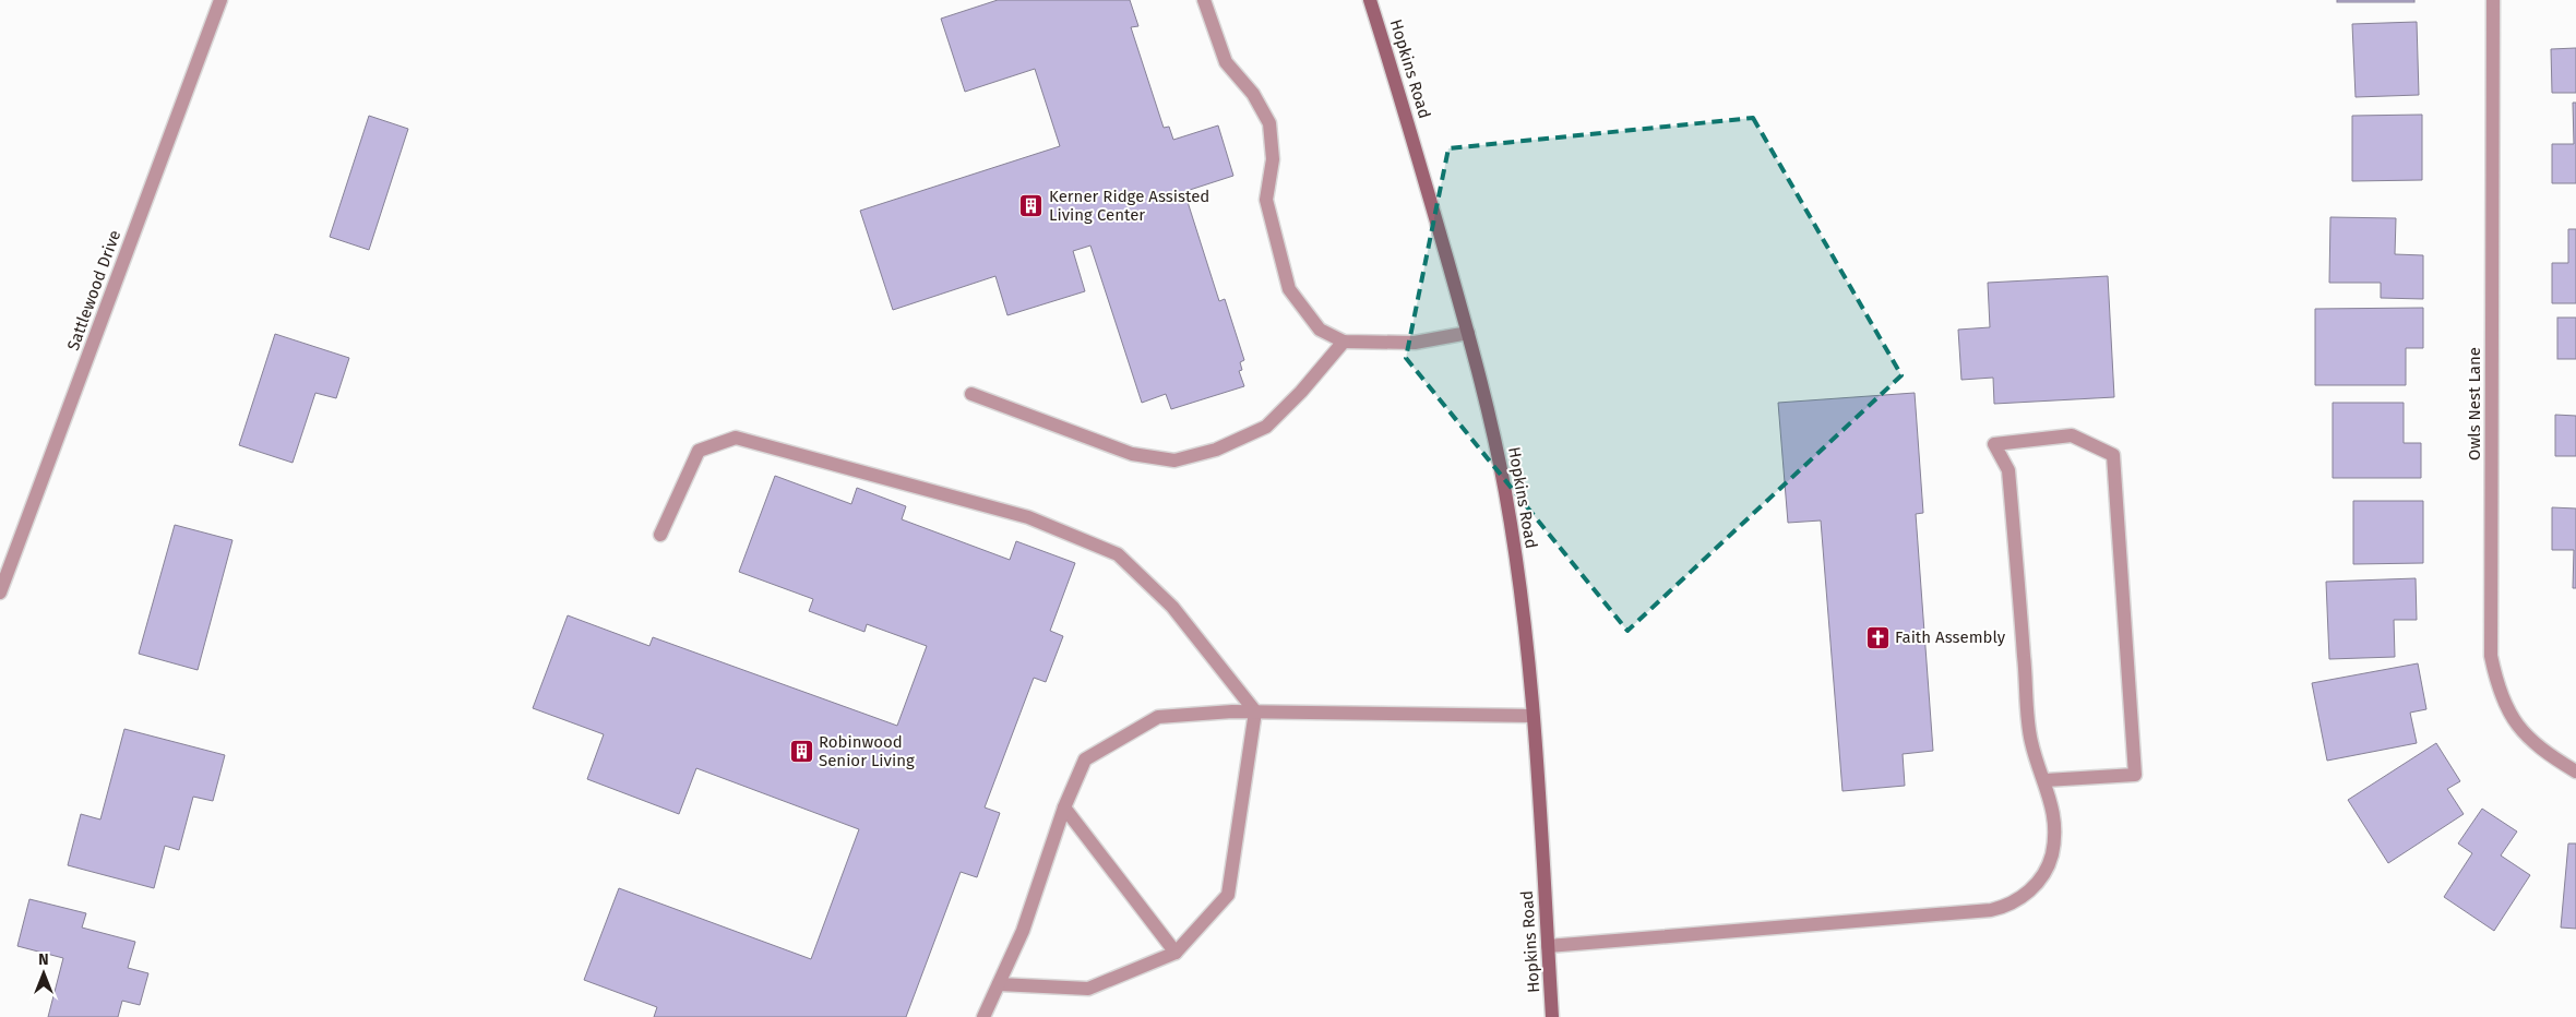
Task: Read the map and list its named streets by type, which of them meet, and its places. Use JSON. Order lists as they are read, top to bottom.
{
  "streets": {
    "main road": ["Hopkins Road"],
    "street": ["Sattlewood Drive", "Owls Nest Lane"]
  },
  "places": {
    "building": ["Kerner Ridge Assisted Living Center", "Robinwood Senior Living"],
    "church": ["Faith Assembly"]
  },
  "north": "top"
}
